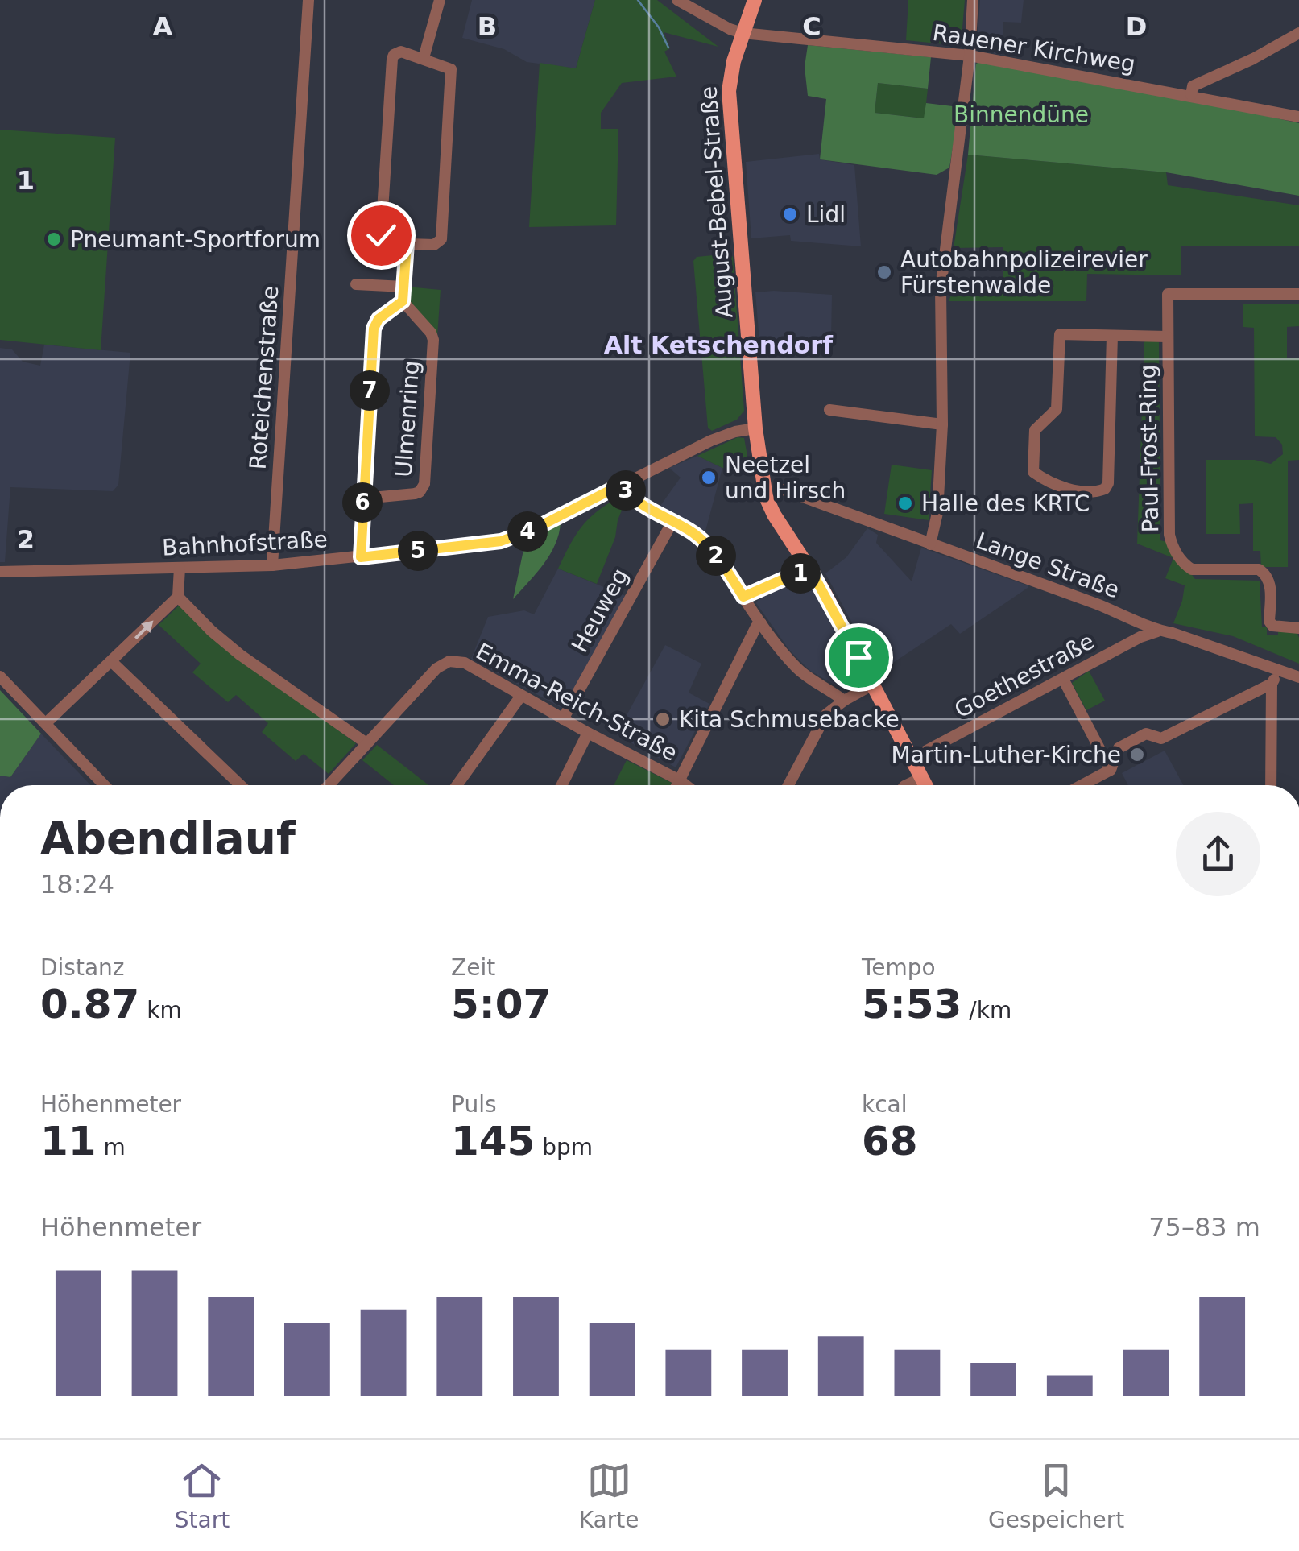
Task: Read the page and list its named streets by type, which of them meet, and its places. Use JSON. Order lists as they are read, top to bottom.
{
  "streets": {
    "main road": ["August-Bebel-Straße"],
    "street": [
      "Rauener Kirchweg",
      "Roteichenstraße",
      "Ulmenring",
      "Paul-Frost-Ring",
      "Bahnhofstraße",
      "Lange Straße",
      "Heuweg",
      "Goethestraße",
      "Emma-Reich-Straße"
    ]
  },
  "crossings": [
    ["Rauener Kirchweg", "August-Bebel-Straße"],
    ["August-Bebel-Straße", "Bahnhofstraße"],
    ["August-Bebel-Straße", "Goethestraße"],
    ["Roteichenstraße", "Bahnhofstraße"],
    ["Ulmenring", "Bahnhofstraße"],
    ["Lange Straße", "Goethestraße"],
    ["Heuweg", "Emma-Reich-Straße"]
  ],
  "districts": ["Alt Ketschendorf"],
  "parks": ["Binnendüne"],
  "places": [
    "Lidl",
    "Pneumant-Sportforum",
    "Autobahnpolizeirevier Fürstenwalde",
    "Neetzel und Hirsch",
    "Halle des KRTC",
    "Kita Schmusebacke",
    "Martin-Luther-Kirche"
  ],
  "page": {
    "pins": [
      "7",
      "3",
      "6",
      "4",
      "5",
      "2",
      "1"
    ],
    "heading": ["Abendlauf", "18:24"],
    "stats": [
      ["Distanz", "0.87 km"],
      ["Zeit", "5:07"],
      ["Tempo", "5:53 /km"],
      ["Höhenmeter", "11 m"],
      ["Puls", "145 bpm"],
      ["kcal", "68"]
    ],
    "chart": ["Höhenmeter", "75–83 m"],
    "tabs": ["Start", "Karte", "Gespeichert"]
  },
  "grid": {
    "columns": [
      "A",
      "B",
      "C",
      "D"
    ],
    "rows": ["1", "2"]
  }
}
